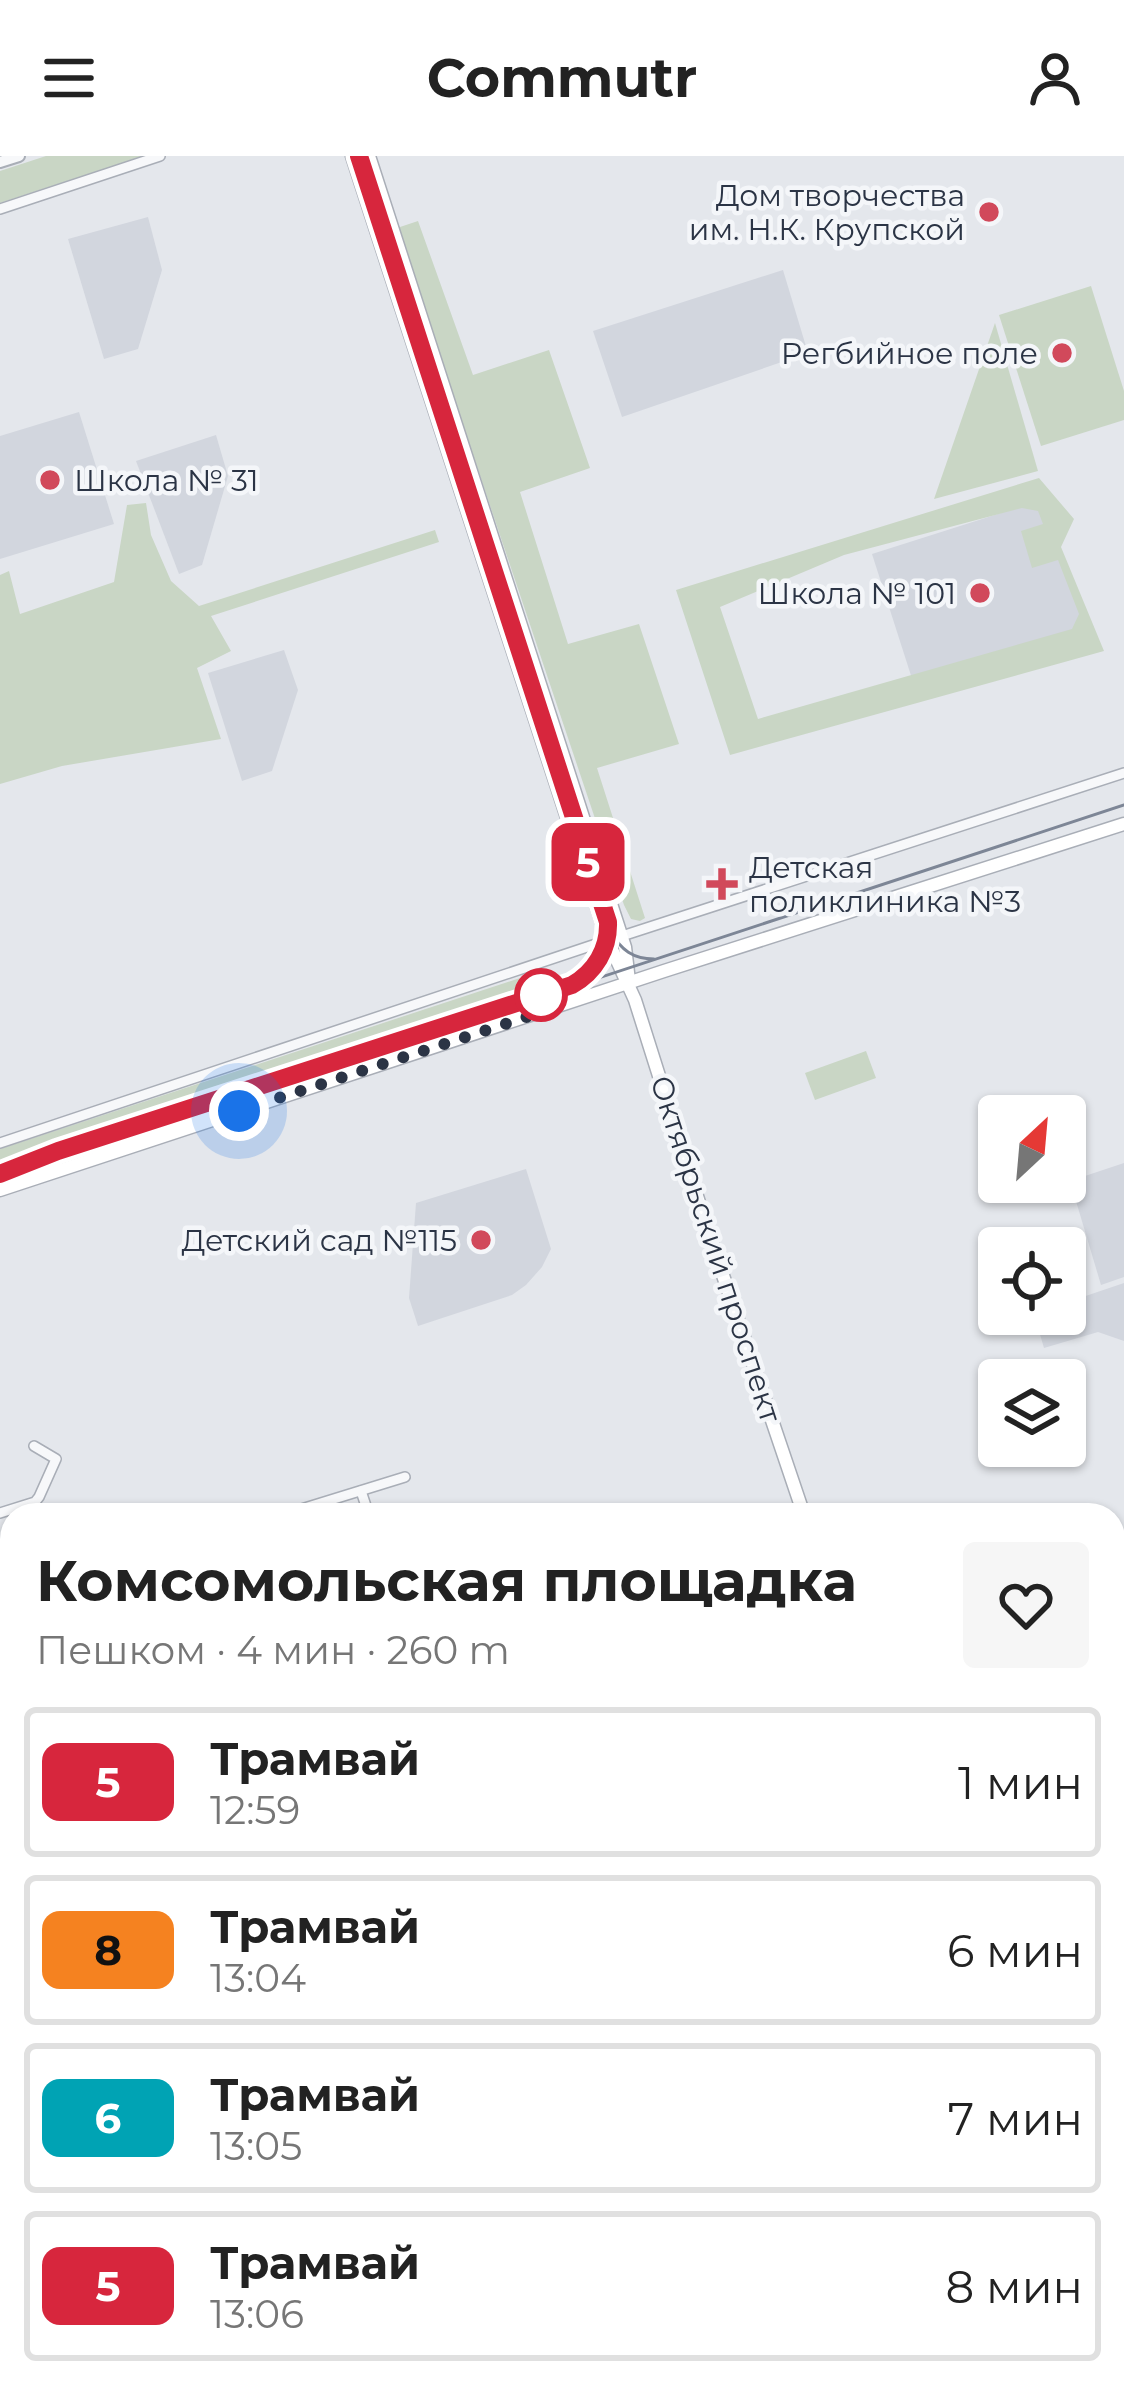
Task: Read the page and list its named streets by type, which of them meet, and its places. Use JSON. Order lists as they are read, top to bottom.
{
  "streets": {
    "main road": ["Октябрьский проспект"]
  },
  "places": {
    "other": [
      "Дом творчества им. Н.К. Крупской",
      "Регбийное поле",
      "Школа № 31",
      "Школа № 101",
      "Детский сад №115"
    ],
    "health": ["Детская поликлиника №3"]
  },
  "lines": ["tram line 5"],
  "north": "top right",
  "page": {
    "header": "Commutr",
    "on_map": "5",
    "heading": ["Комсомольская площадка", "Пешком · 4 мин · 260 m"],
    "list": [
      {
        "mark": "5",
        "name": "Трамвай",
        "note": "12:59",
        "value": "1 мин"
      },
      {
        "mark": "8",
        "name": "Трамвай",
        "note": "13:04",
        "value": "6 мин"
      },
      {
        "mark": "6",
        "name": "Трамвай",
        "note": "13:05",
        "value": "7 мин"
      },
      {
        "mark": "5",
        "name": "Трамвай",
        "note": "13:06",
        "value": "8 мин"
      }
    ]
  }
}
